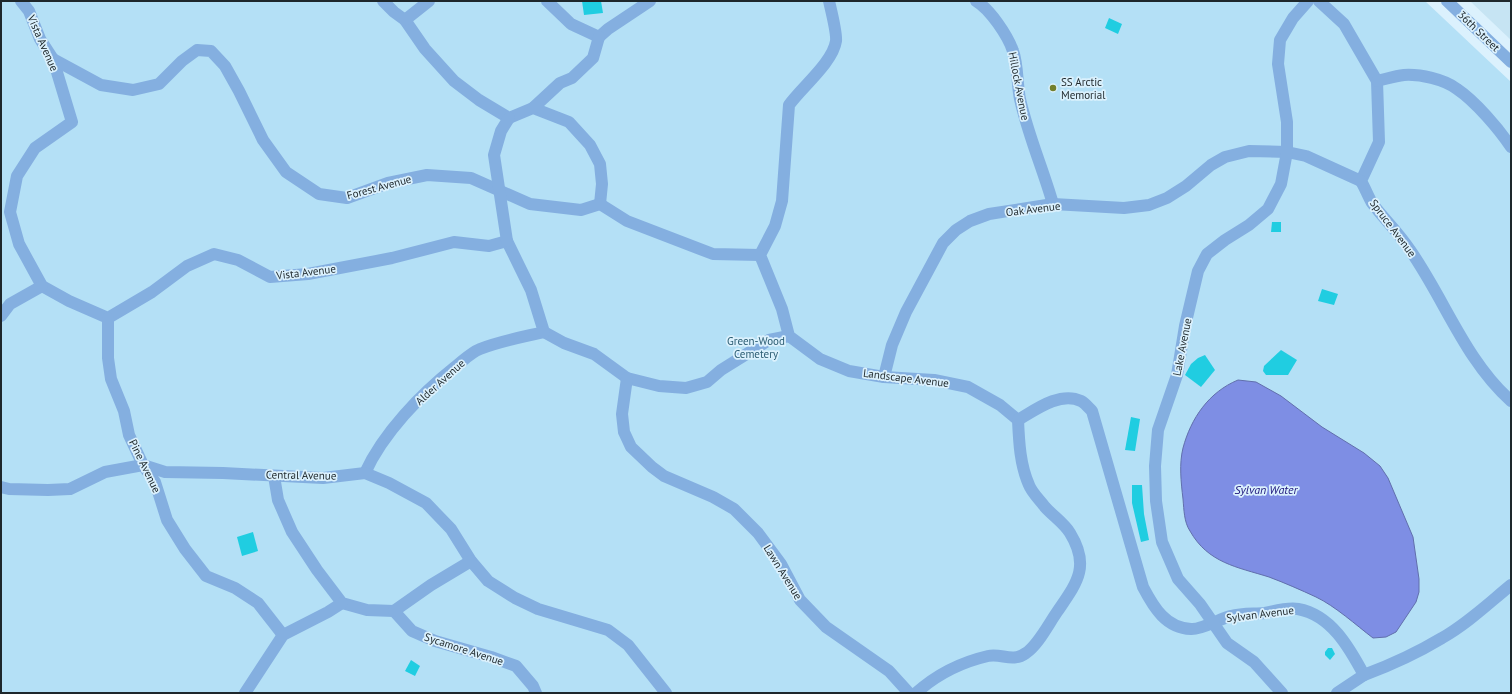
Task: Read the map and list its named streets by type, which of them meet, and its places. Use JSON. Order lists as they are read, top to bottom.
{
  "streets": {
    "street": [
      "36th Street",
      "Vista Avenue",
      "Hillock Avenue",
      "Forest Avenue",
      "Oak Avenue",
      "Spruce Avenue",
      "Lake Avenue",
      "Landscape Avenue",
      "Alder Avenue",
      "Pine Avenue",
      "Central Avenue",
      "Lawn Avenue",
      "Sylvan Avenue",
      "Sycamore Avenue"
    ]
  },
  "crossings": [
    ["Vista Avenue", "Forest Avenue"],
    ["Vista Avenue", "Pine Avenue"],
    ["Hillock Avenue", "Oak Avenue"],
    ["Oak Avenue", "Spruce Avenue"],
    ["Oak Avenue", "Lake Avenue"],
    ["Oak Avenue", "Landscape Avenue"],
    ["Lake Avenue", "Sylvan Avenue"],
    ["Landscape Avenue", "Sylvan Avenue"],
    ["Alder Avenue", "Central Avenue"],
    ["Pine Avenue", "Central Avenue"]
  ],
  "water": ["Sylvan Water"],
  "parks": ["Green-Wood Cemetery"],
  "places": ["SS Arctic Memorial"]
}
